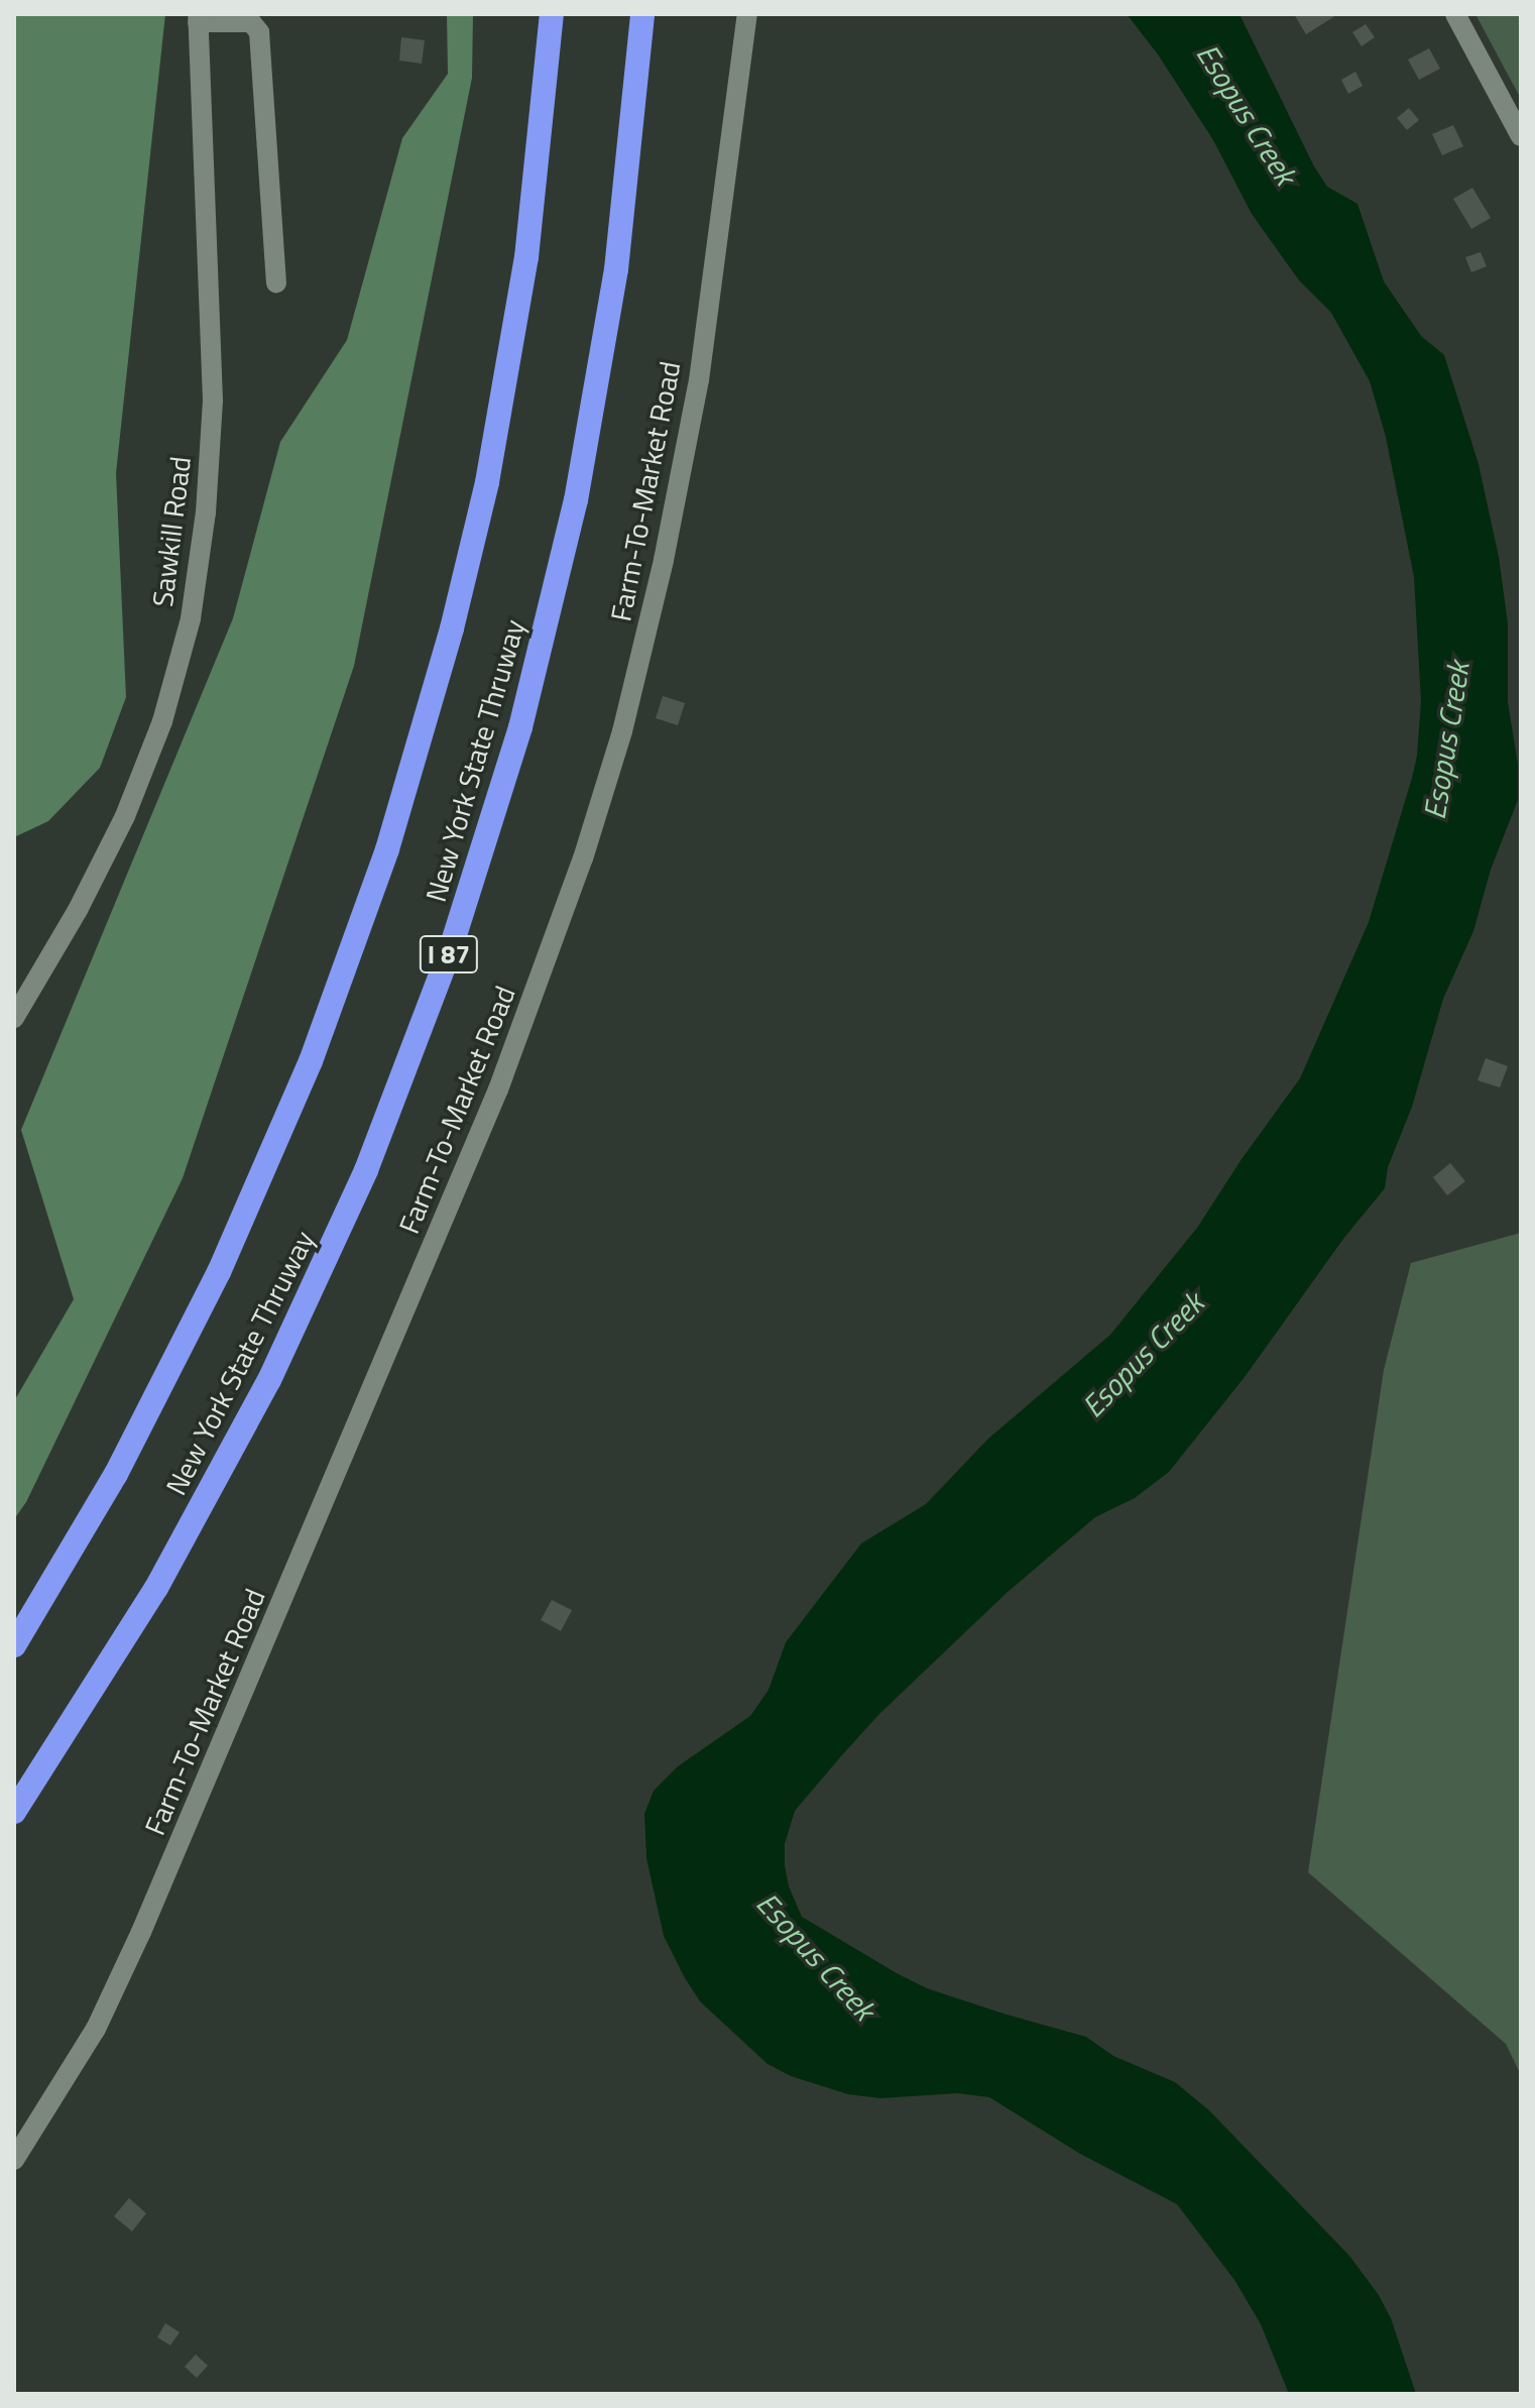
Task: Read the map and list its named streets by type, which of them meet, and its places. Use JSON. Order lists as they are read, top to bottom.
{
  "streets": {
    "highway": ["New York State Thruway", "I 87"],
    "street": ["Farm-To-Market Road", "Sawkill Road"]
  },
  "water": ["Esopus Creek"]
}
